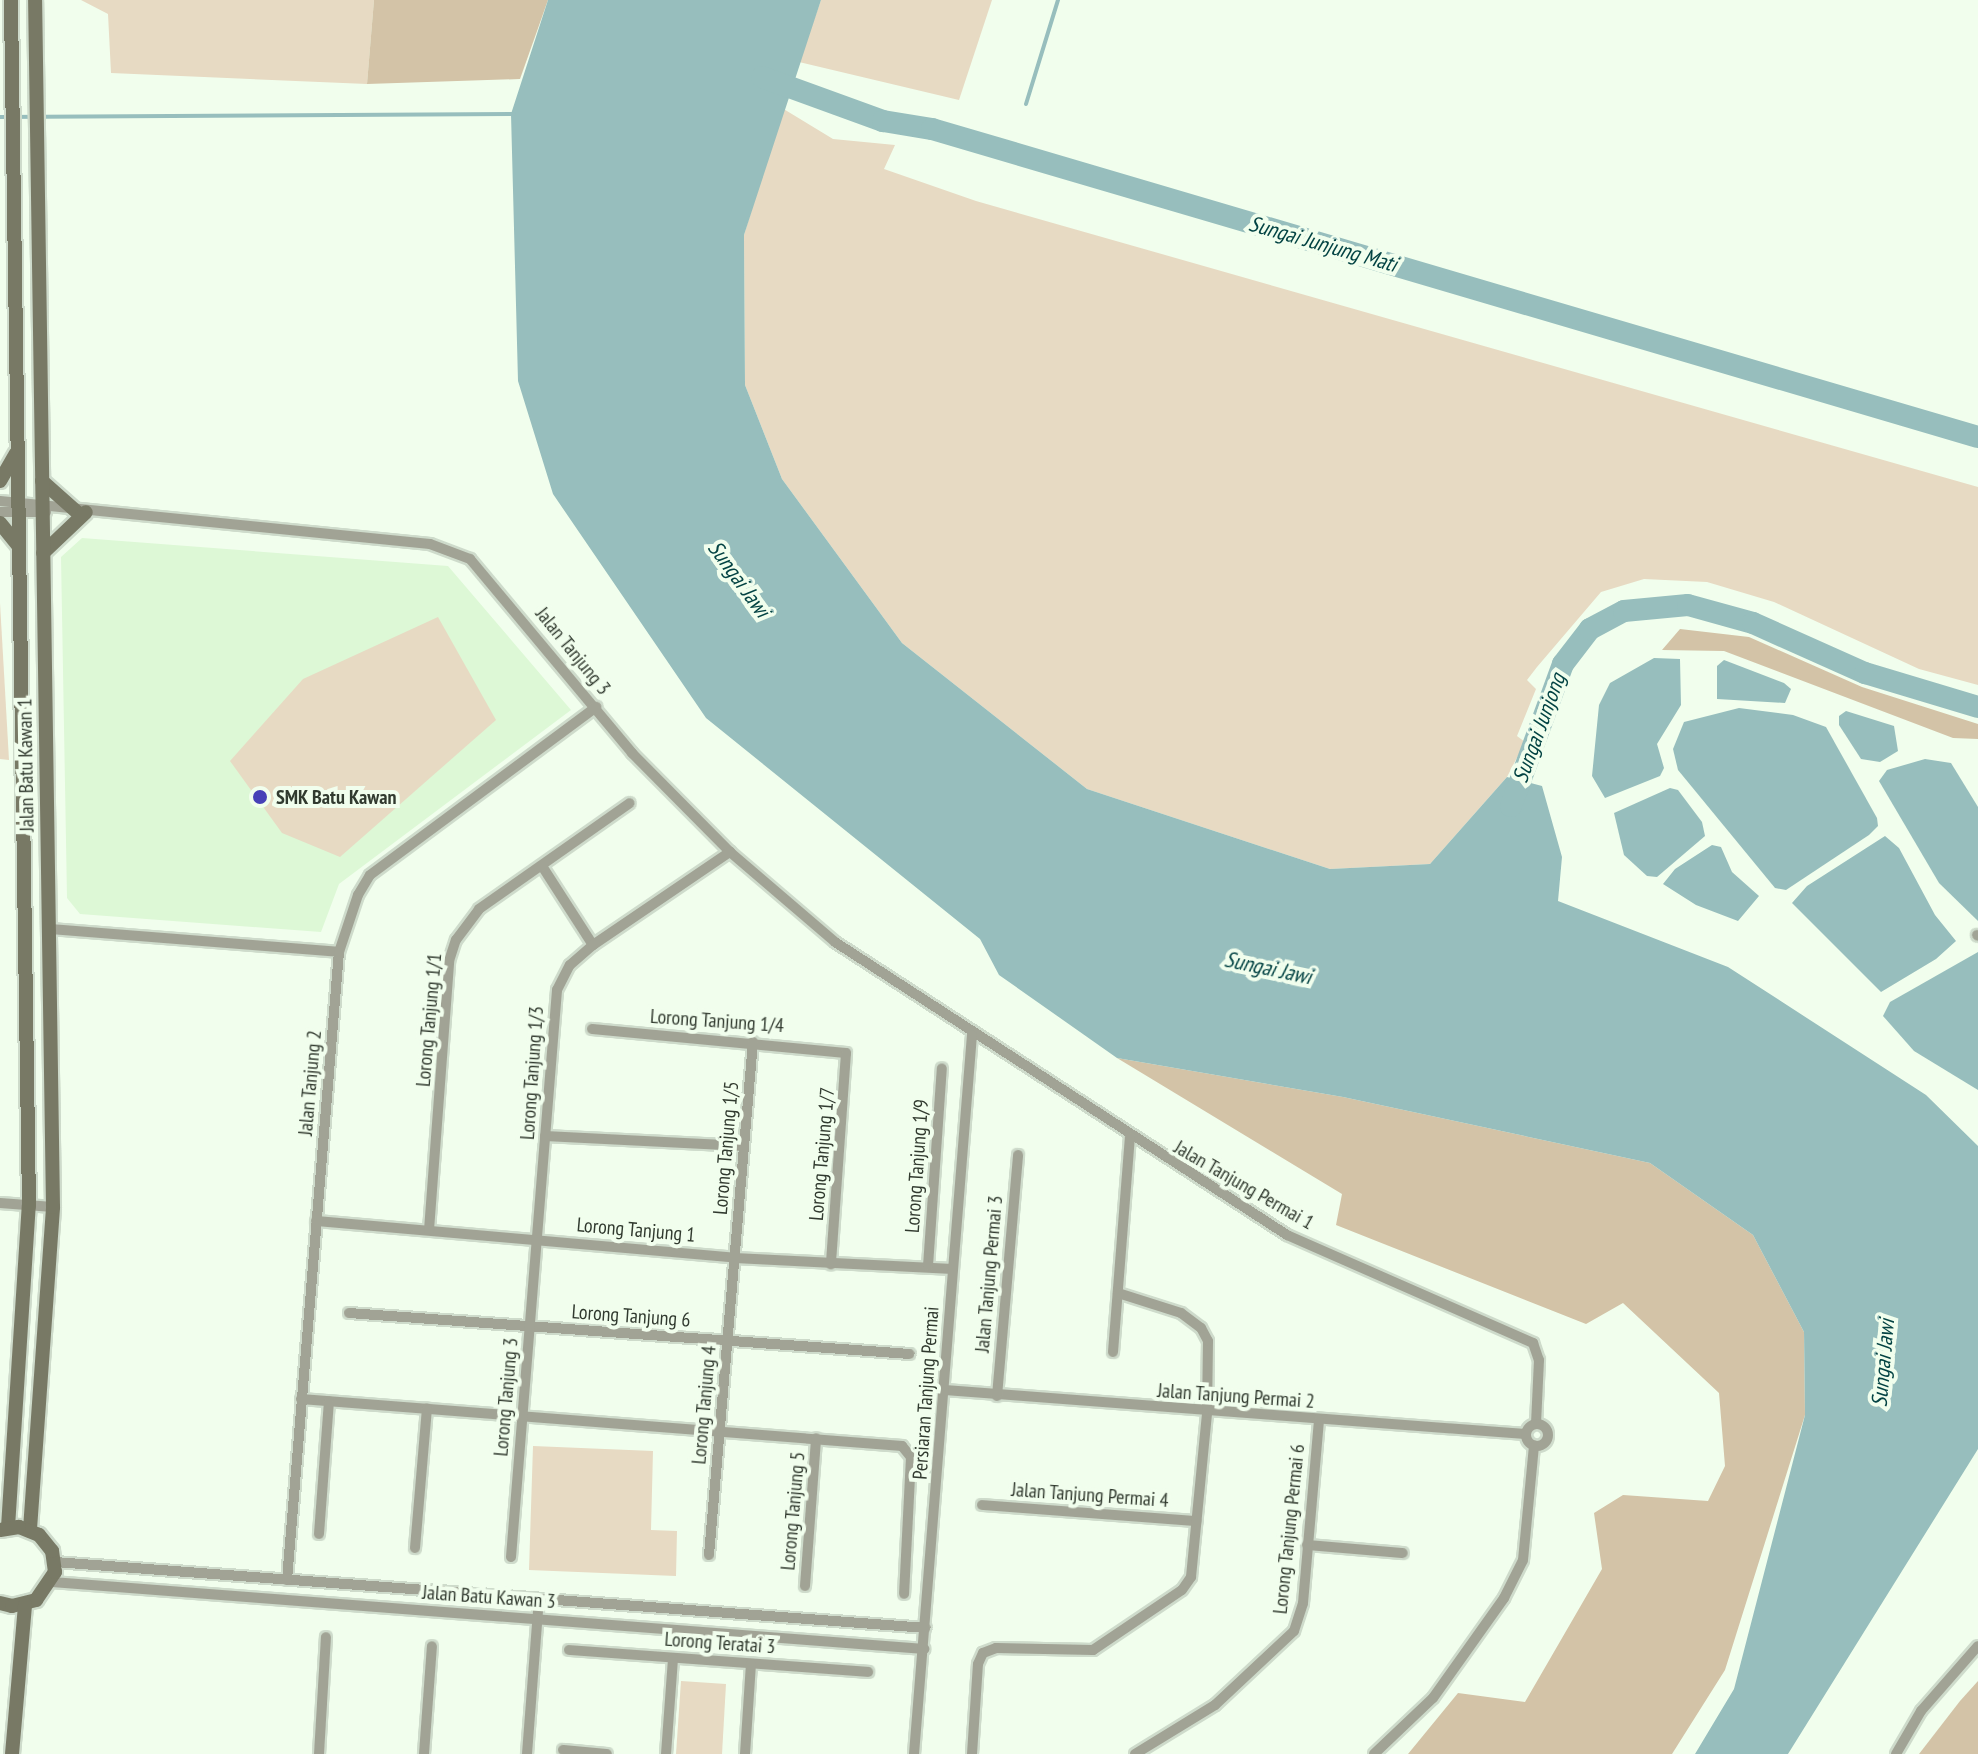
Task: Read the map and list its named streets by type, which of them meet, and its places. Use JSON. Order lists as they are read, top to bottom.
{
  "streets": {
    "street": [
      "Jalan Tanjung 3",
      "Jalan Batu Kawan 1",
      "Lorong Tanjung 1/1",
      "Lorong Tanjung 1/4",
      "Lorong Tanjung 1/3",
      "Jalan Tanjung 2",
      "Lorong Tanjung 1/5",
      "Lorong Tanjung 1/7",
      "Lorong Tanjung 1/9",
      "Jalan Tanjung Permai 1",
      "Lorong Tanjung 1",
      "Jalan Tanjung Permai 3",
      "Lorong Tanjung 6",
      "Persiaran Tanjung Permai",
      "Jalan Tanjung Permai 2",
      "Lorong Tanjung 3",
      "Lorong Tanjung 4",
      "Jalan Tanjung Permai 4",
      "Lorong Tanjung 5",
      "Lorong Tanjung Permai 6",
      "Jalan Batu Kawan 3",
      "Lorong Teratai 3"
    ]
  },
  "crossings": [
    ["Jalan Tanjung 3", "Jalan Batu Kawan 1"],
    ["Jalan Tanjung 3", "Lorong Tanjung 1/3"],
    ["Jalan Tanjung 3", "Jalan Tanjung 2"],
    ["Jalan Tanjung 3", "Jalan Tanjung Permai 1"],
    ["Jalan Tanjung 3", "Persiaran Tanjung Permai"],
    ["Lorong Tanjung 1/1", "Lorong Tanjung 1"],
    ["Lorong Tanjung 1/4", "Lorong Tanjung 1/5"],
    ["Lorong Tanjung 1/4", "Lorong Tanjung 1/7"],
    ["Lorong Tanjung 1/3", "Lorong Tanjung 1"],
    ["Lorong Tanjung 1/3", "Lorong Tanjung 3"],
    ["Jalan Tanjung 2", "Lorong Tanjung 1"],
    ["Jalan Tanjung 2", "Jalan Batu Kawan 3"],
    ["Lorong Tanjung 1/5", "Lorong Tanjung 1"],
    ["Lorong Tanjung 1/5", "Lorong Tanjung 4"],
    ["Lorong Tanjung 1/7", "Lorong Tanjung 1"],
    ["Lorong Tanjung 1/9", "Lorong Tanjung 1"],
    ["Jalan Tanjung Permai 1", "Persiaran Tanjung Permai"],
    ["Lorong Tanjung 1", "Persiaran Tanjung Permai"],
    ["Lorong Tanjung 1", "Lorong Tanjung 3"],
    ["Lorong Tanjung 1", "Lorong Tanjung 4"],
    ["Jalan Tanjung Permai 3", "Jalan Tanjung Permai 2"],
    ["Lorong Tanjung 6", "Lorong Tanjung 3"],
    ["Lorong Tanjung 6", "Lorong Tanjung 4"],
    ["Persiaran Tanjung Permai", "Jalan Tanjung Permai 2"],
    ["Persiaran Tanjung Permai", "Jalan Batu Kawan 3"],
    ["Jalan Tanjung Permai 2", "Lorong Tanjung Permai 6"]
  ],
  "water": ["Sungai Junjung Mati", "Sungai Jawi", "Sungai Junjong"],
  "places": ["SMK Batu Kawan"]
}
